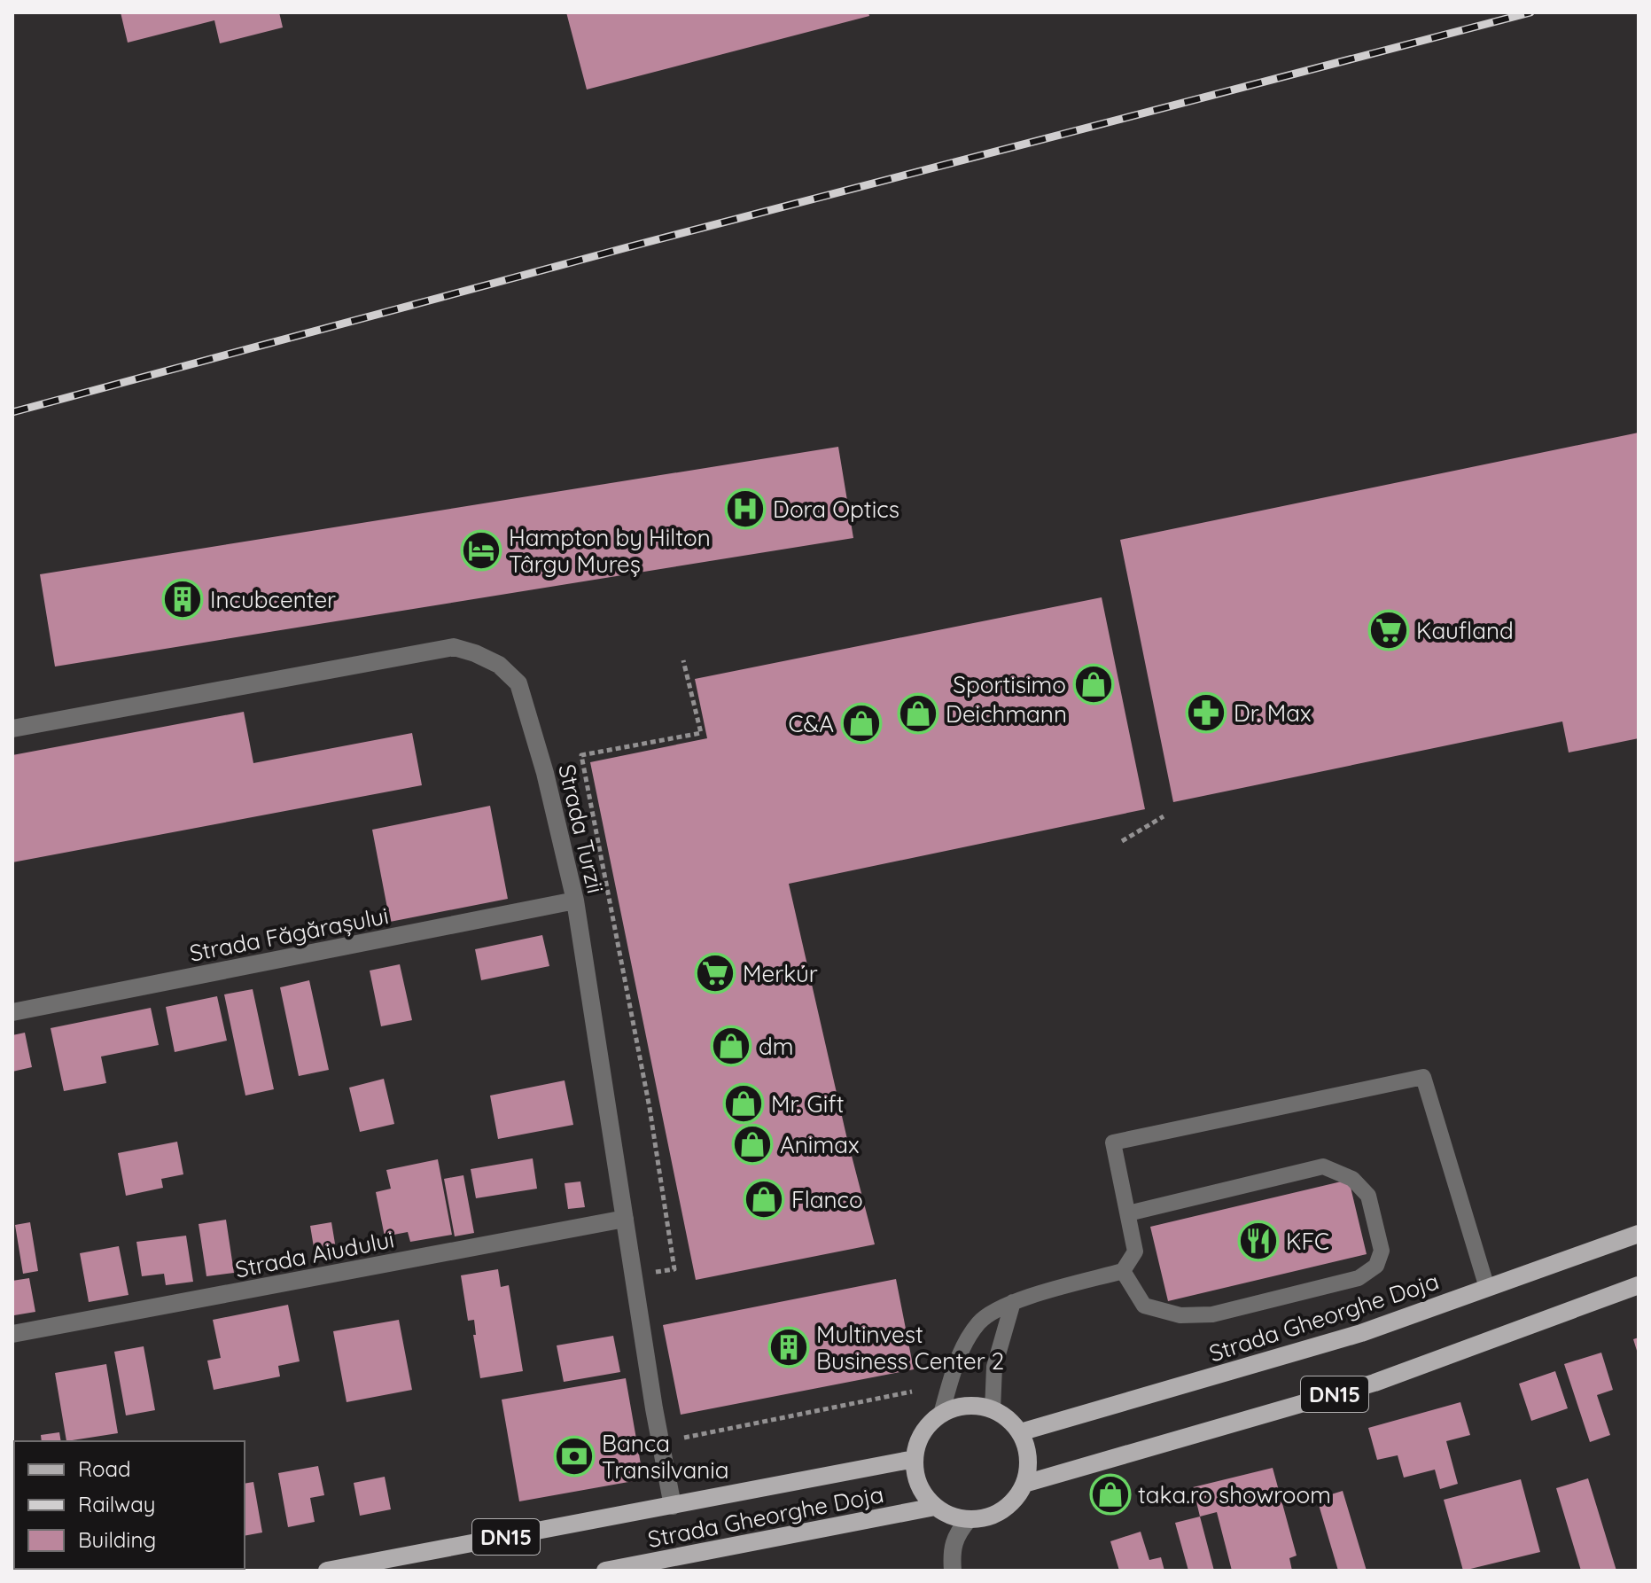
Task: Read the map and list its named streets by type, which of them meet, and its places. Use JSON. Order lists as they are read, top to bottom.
{
  "streets": {
    "main road": ["Strada Gheorghe Doja", "DN15"],
    "street": ["Strada Turzii", "Strada Făgărașului", "Strada Aiudului"]
  },
  "crossings": [
    ["Strada Turzii", "Strada Făgărașului"],
    ["Strada Turzii", "Strada Aiudului"],
    ["Strada Turzii", "Strada Gheorghe Doja"],
    ["Strada Gheorghe Doja", "DN15"]
  ],
  "places": {
    "hospital": ["Dora Optics"],
    "hotel": ["Hampton by Hilton Târgu Mureș"],
    "building": ["Incubcenter", "Multinvest Business Center 2"],
    "supermarket": ["Kaufland", "Merkúr"],
    "shop": [
      "Sportisimo",
      "Deichmann",
      "C&A",
      "dm",
      "Mr. Gift",
      "Animax",
      "Flanco",
      "taka.ro showroom"
    ],
    "pharmacy": ["Dr. Max"],
    "restaurant": ["KFC"],
    "bank": ["Banca Transilvania"]
  },
  "legend": ["Road", "Railway", "Building"]
}
